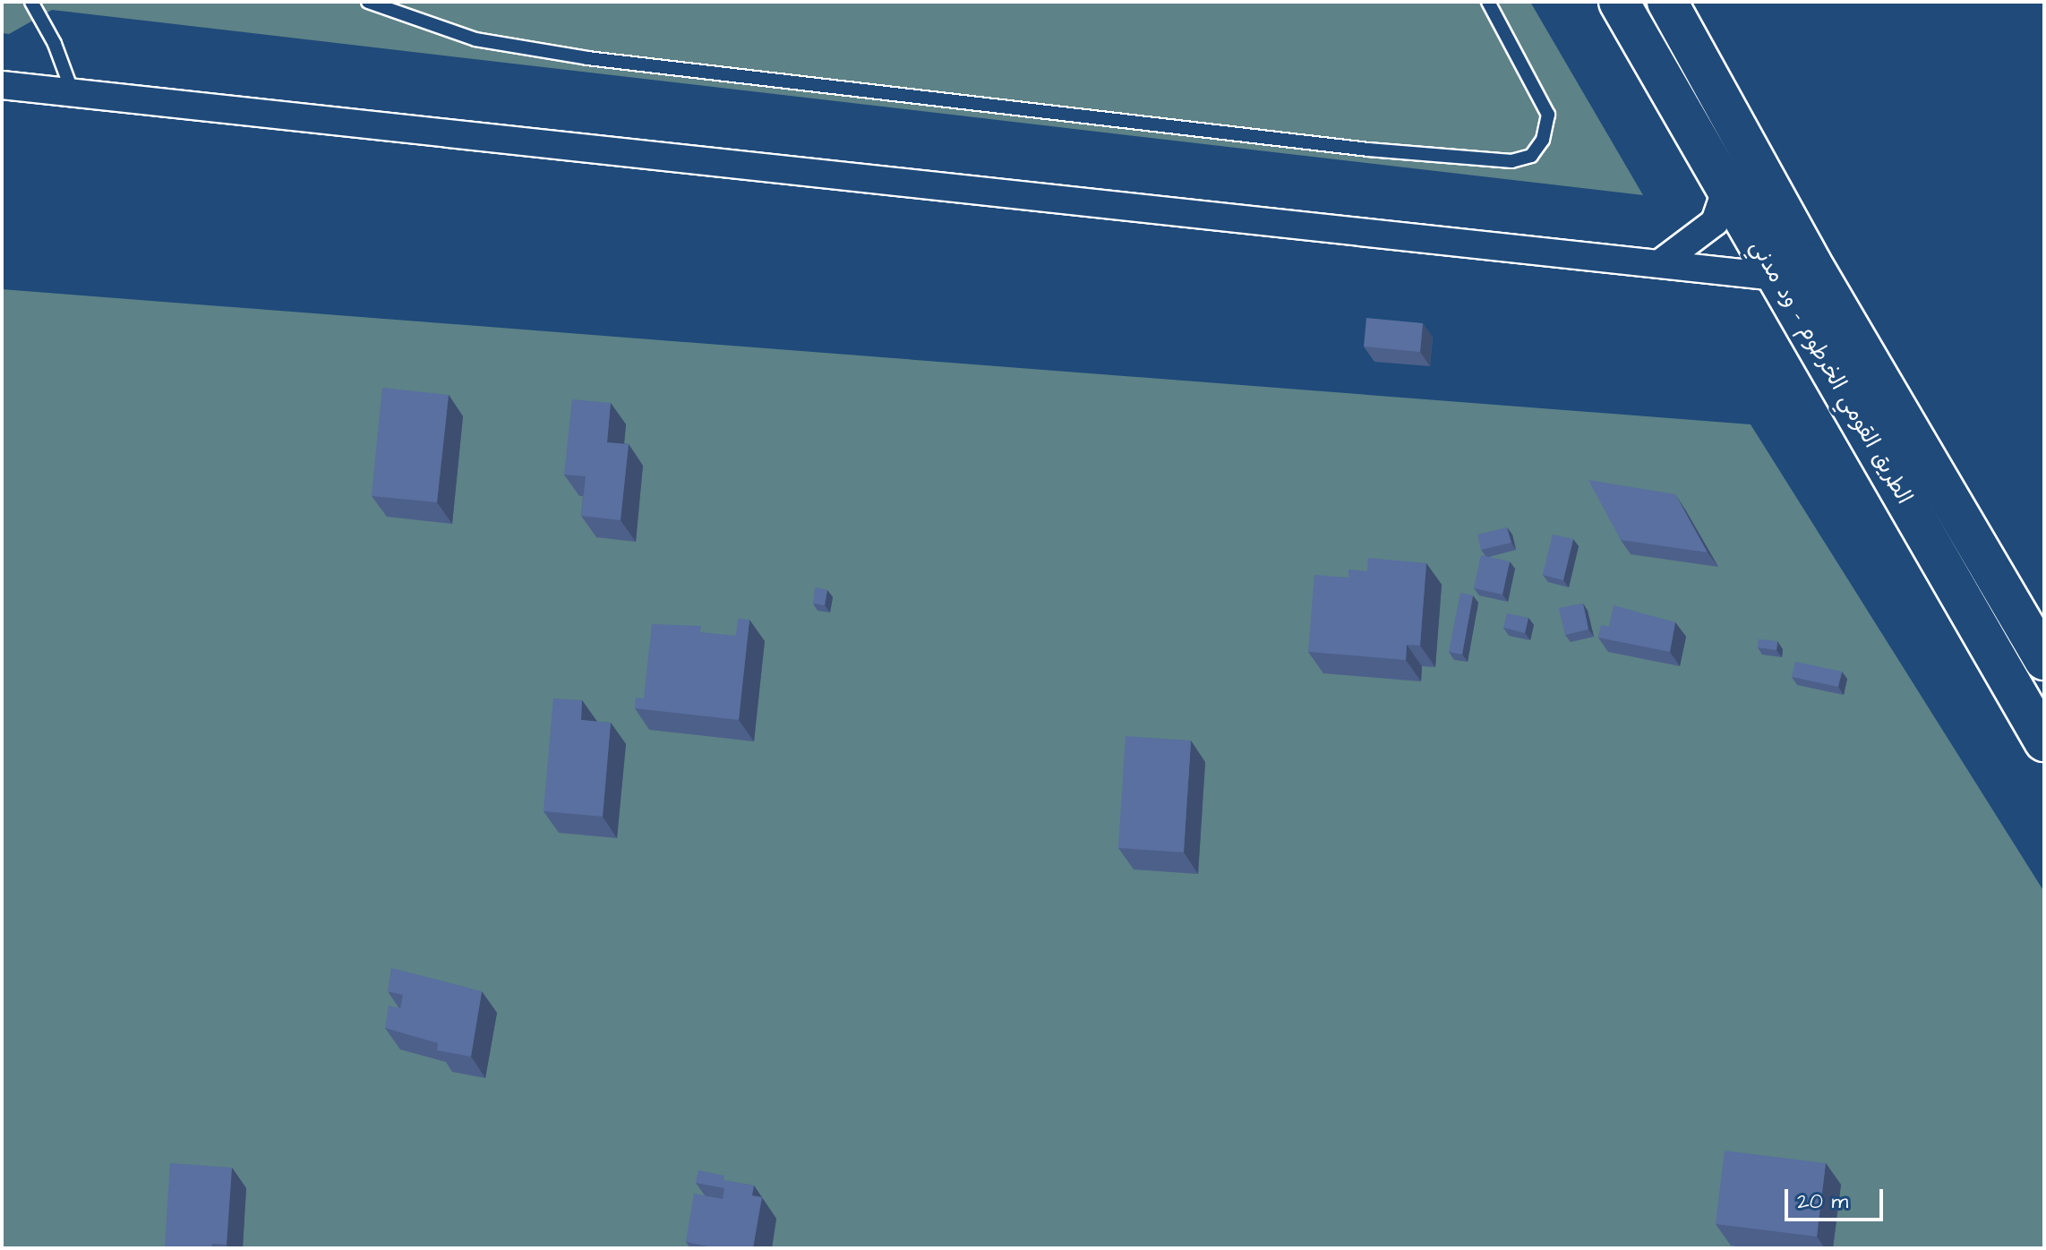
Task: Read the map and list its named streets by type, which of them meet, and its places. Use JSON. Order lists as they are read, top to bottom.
{
  "streets": {
    "highway": ["الطريق القومي الخرطوم - ود مدني"]
  },
  "scale_bar": "20 m"
}
